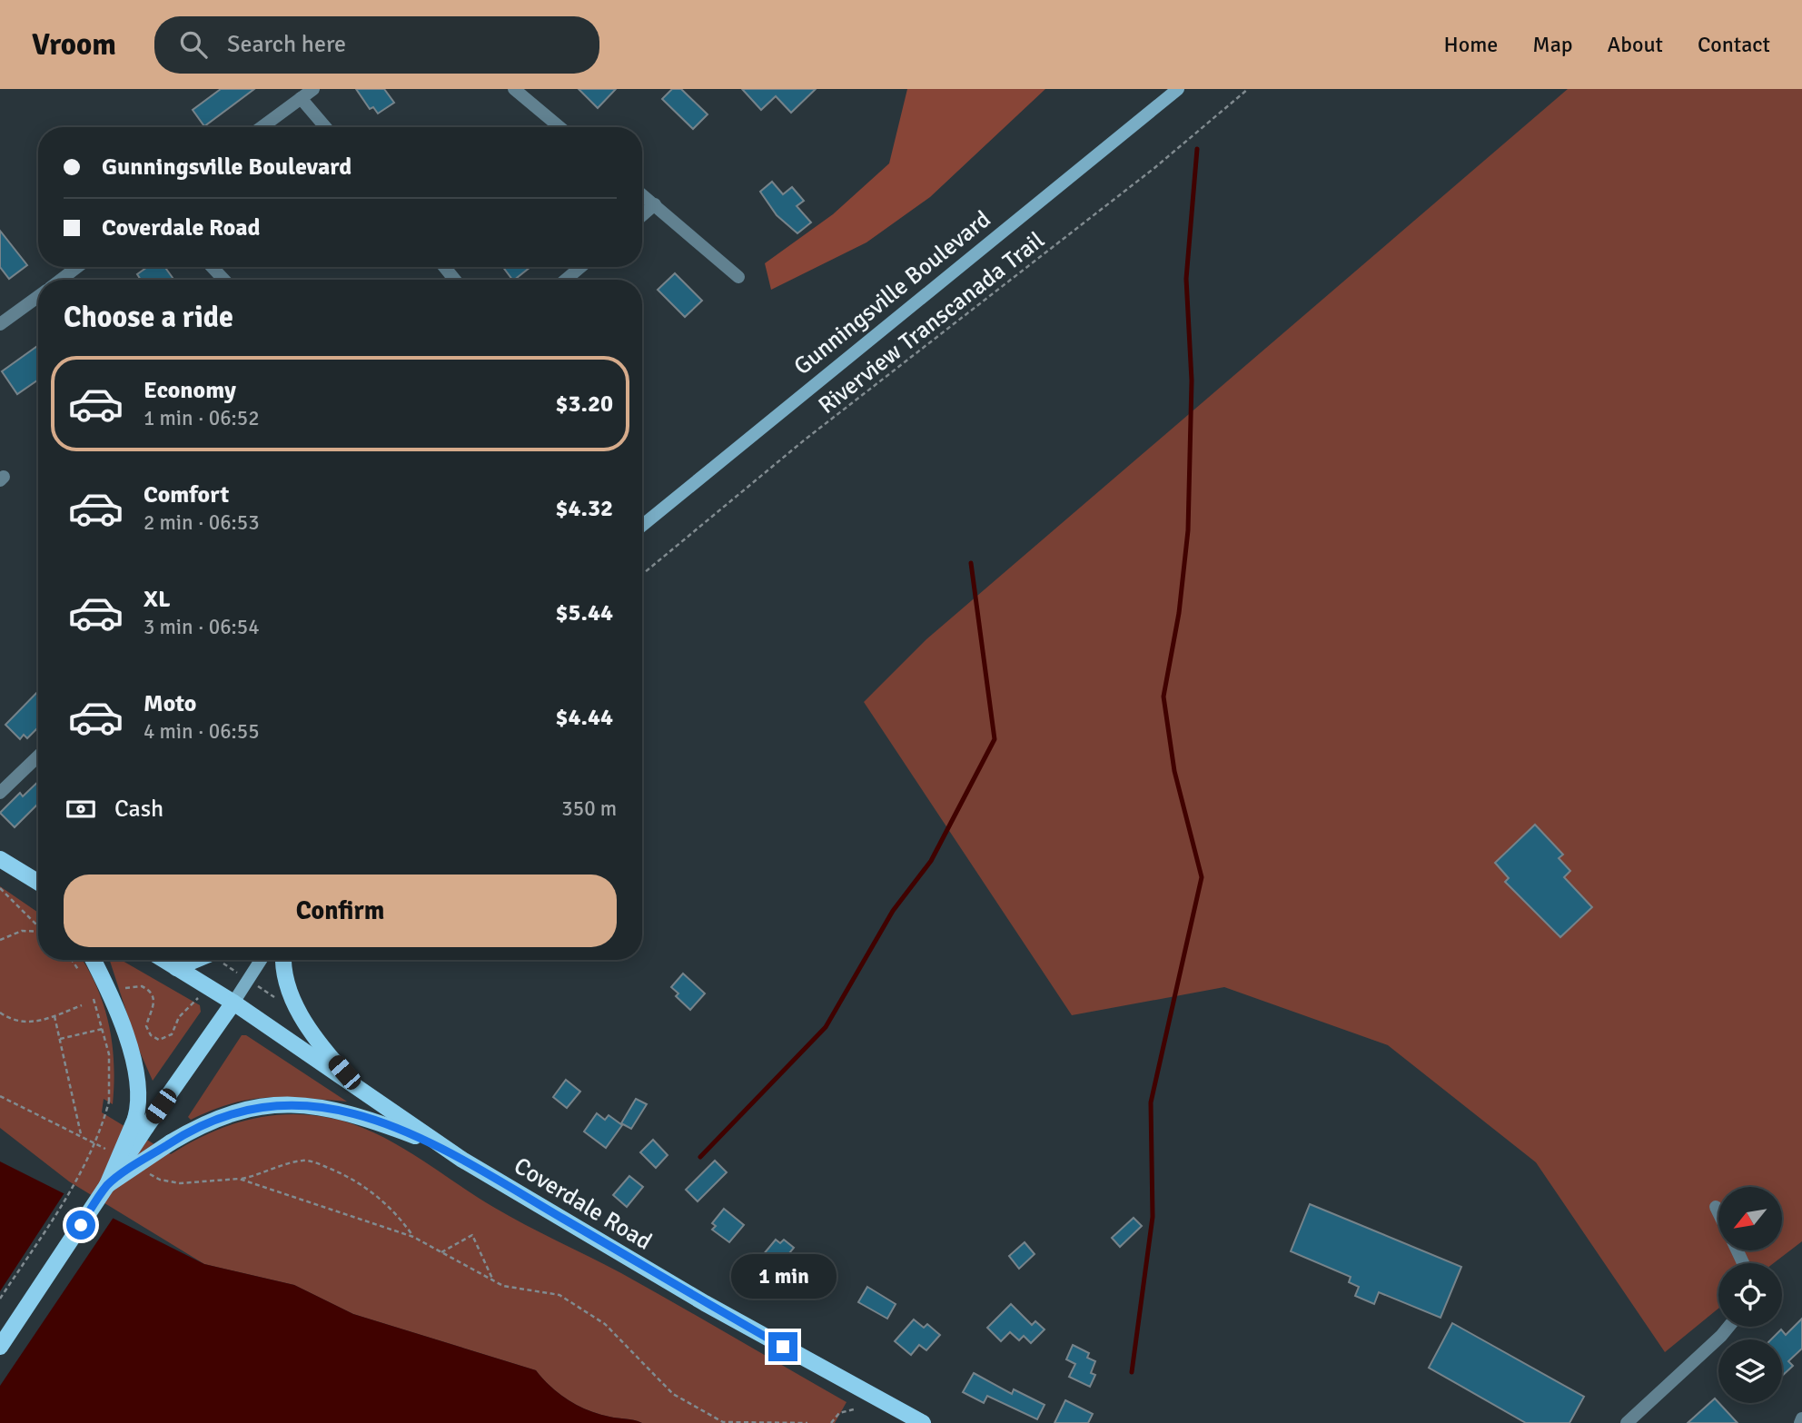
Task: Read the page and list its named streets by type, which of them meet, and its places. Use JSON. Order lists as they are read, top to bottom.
{
  "streets": {
    "main road": ["Gunningsville Boulevard", "Coverdale Road"],
    "path": ["Riverview Transcanada Trail"]
  },
  "north": "bottom left",
  "page": {
    "header": "Vroom",
    "search": "Search here",
    "nav": [
      "Home",
      "Map",
      "About",
      "Contact"
    ],
    "banner": ["Gunningsville Boulevard", "Coverdale Road"],
    "heading": "Choose a ride",
    "list": [
      {
        "name": "Economy",
        "note": "1 min · 06:52",
        "value": "$3.20"
      },
      {
        "name": "Comfort",
        "note": "2 min · 06:53",
        "value": "$4.32"
      },
      {
        "name": "XL",
        "note": "3 min · 06:54",
        "value": "$5.44"
      },
      {
        "name": "Moto",
        "note": "4 min · 06:55",
        "value": "$4.44"
      }
    ],
    "pay": ["Cash", "350 m"],
    "buttons": "Confirm",
    "bubble": "1 min"
  }
}
